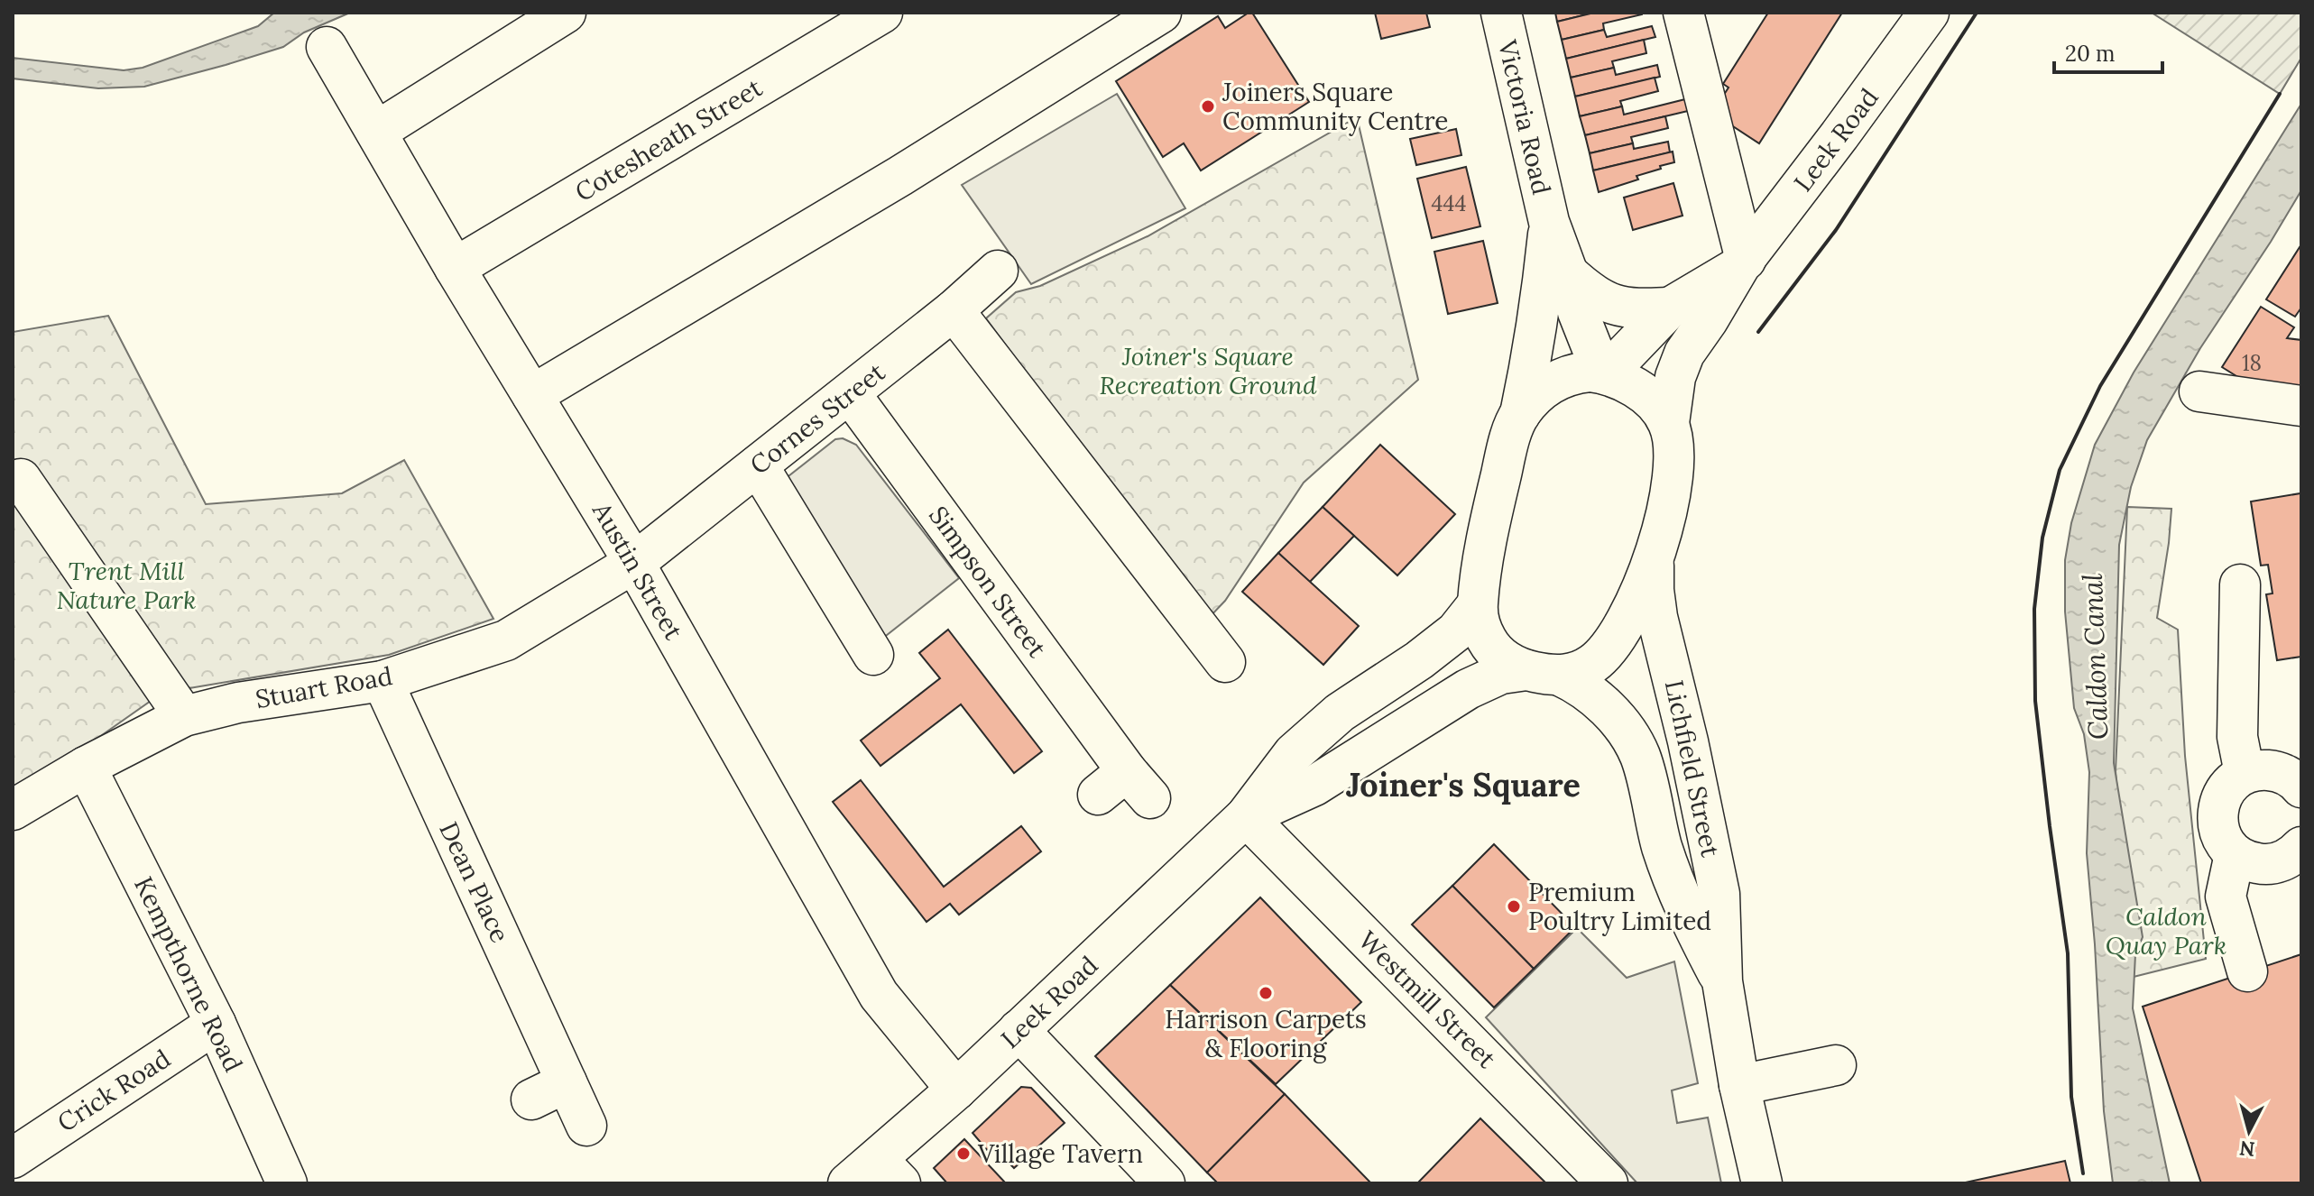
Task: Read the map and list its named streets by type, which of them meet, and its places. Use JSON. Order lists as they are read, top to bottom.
{
  "streets": {
    "main road": [
      "Victoria Road",
      "Cotesheath Street",
      "Leek Road",
      "Cornes Street",
      "Austin Street",
      "Simpson Street",
      "Stuart Road",
      "Lichfield Street",
      "Dean Place",
      "Kempthorne Road",
      "Westmill Street",
      "Crick Road"
    ]
  },
  "crossings": [
    ["Victoria Road", "Leek Road"],
    ["Victoria Road", "Lichfield Street"],
    ["Cotesheath Street", "Austin Street"],
    ["Leek Road", "Austin Street"],
    ["Leek Road", "Lichfield Street"],
    ["Leek Road", "Westmill Street"],
    ["Cornes Street", "Austin Street"],
    ["Cornes Street", "Simpson Street"],
    ["Cornes Street", "Stuart Road"],
    ["Austin Street", "Stuart Road"],
    ["Stuart Road", "Dean Place"],
    ["Stuart Road", "Kempthorne Road"],
    ["Kempthorne Road", "Crick Road"]
  ],
  "districts": ["Joiner's Square"],
  "water": ["Caldon Canal"],
  "parks": ["Joiner's Square Recreation Ground", "Trent Mill Nature Park", "Caldon Quay Park"],
  "places": [
    "Joiners Square Community Centre",
    "Premium Poultry Limited",
    "Harrison Carpets & Flooring",
    "Village Tavern"
  ],
  "house_numbers": ["444", "18"],
  "scale_bar": "20 m",
  "north": "bottom"
}
